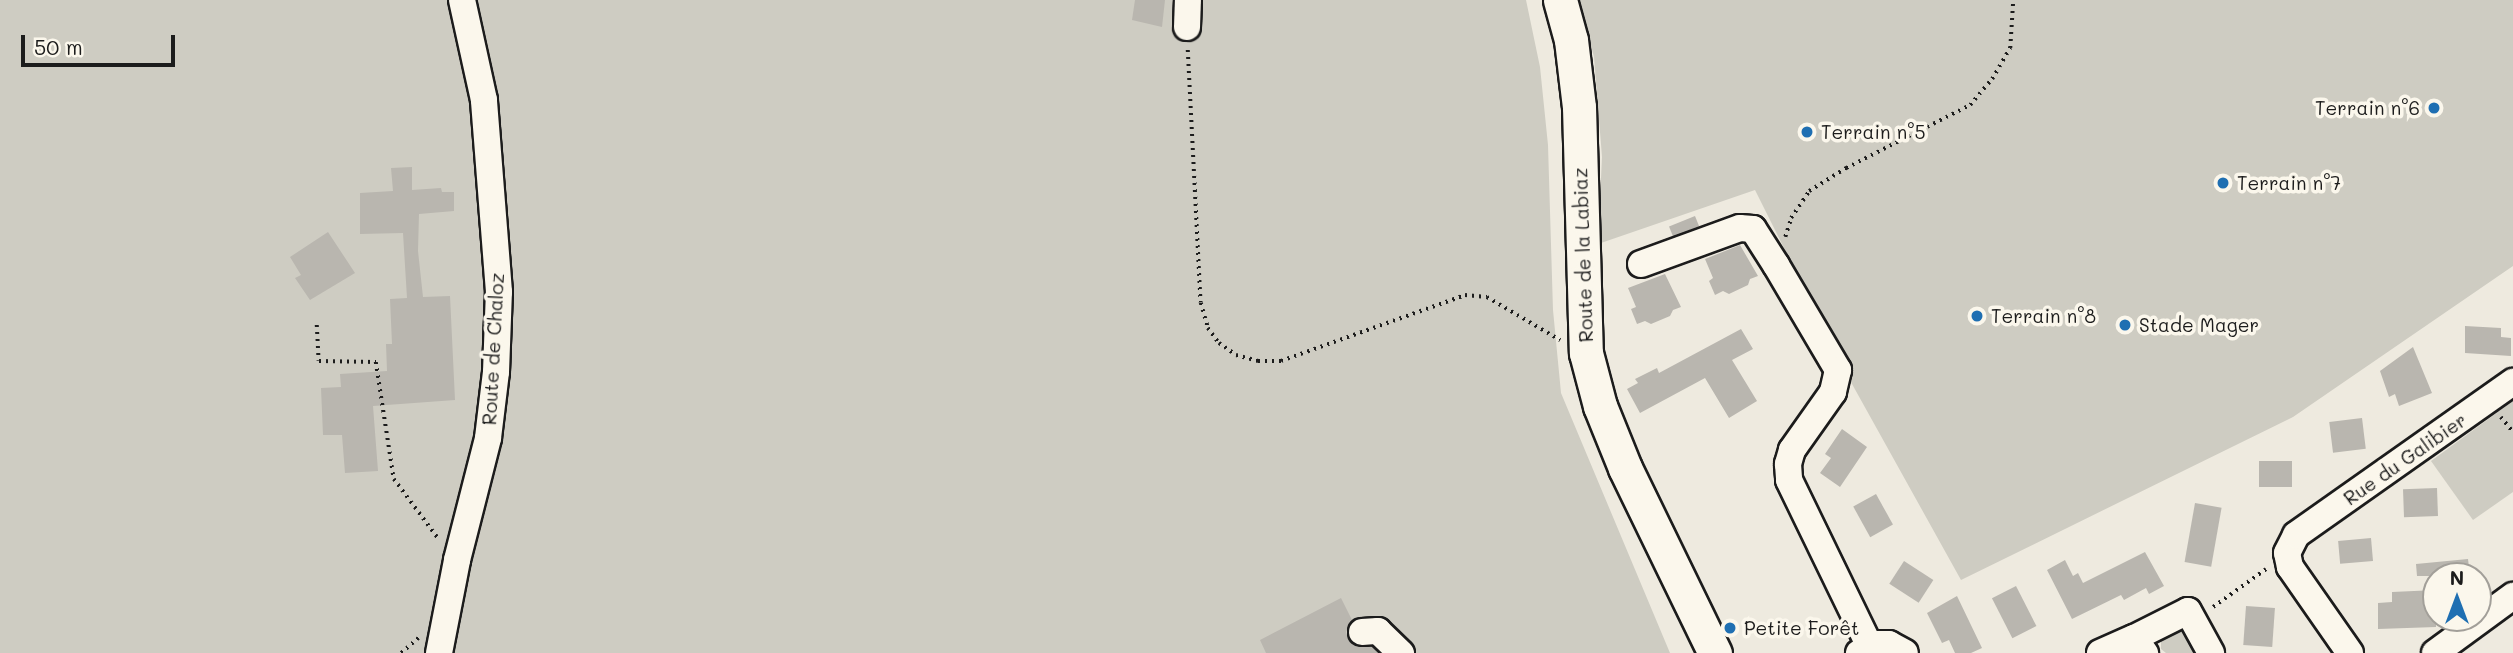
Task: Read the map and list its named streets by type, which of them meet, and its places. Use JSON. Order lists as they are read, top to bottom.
{
  "streets": {
    "main road": ["Route de la Labiaz"],
    "street": ["Route de Chaloz", "Rue du Galibier"]
  },
  "places": [
    "Terrain n°6",
    "Terrain n°5",
    "Terrain n°7",
    "Terrain n°8",
    "Stade Mager",
    "Petite Forêt"
  ],
  "scale_bar": "50 m",
  "north": "top"
}
